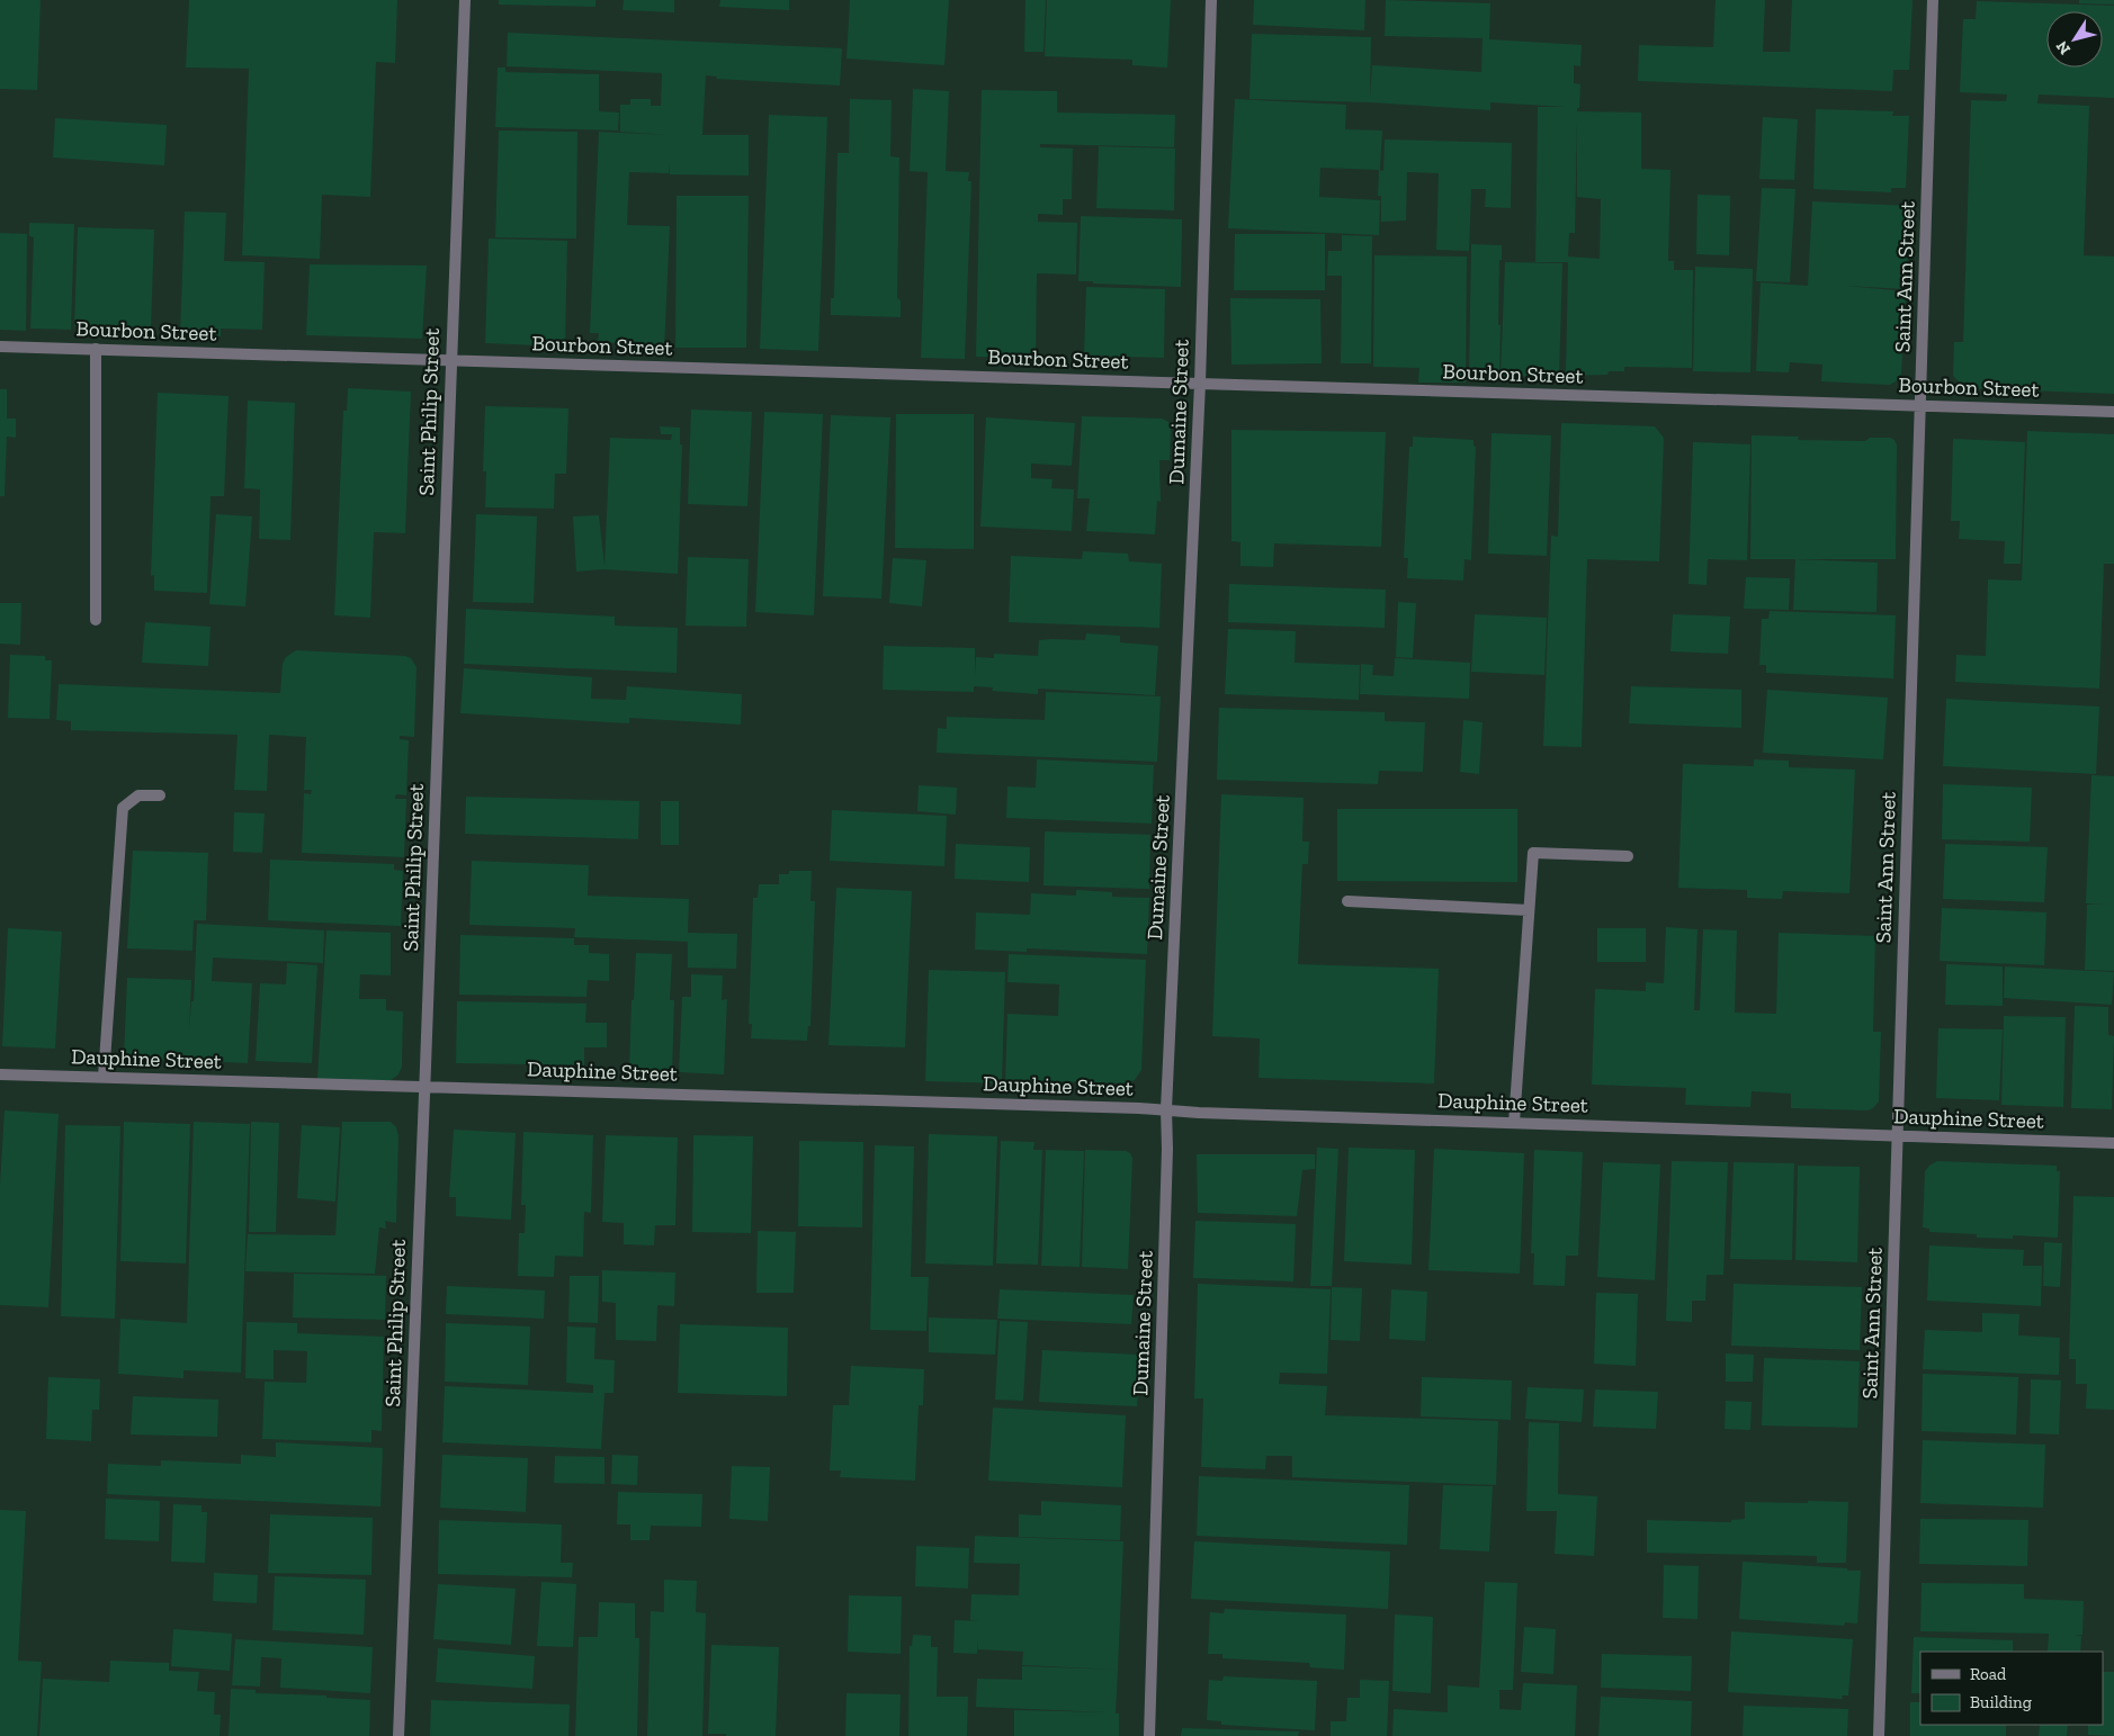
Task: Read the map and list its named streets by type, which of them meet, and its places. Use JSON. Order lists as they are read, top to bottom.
{
  "streets": {
    "street": [
      "Saint Ann Street",
      "Bourbon Street",
      "Saint Philip Street",
      "Dumaine Street",
      "Dauphine Street"
    ]
  },
  "crossings": [
    ["Saint Ann Street", "Bourbon Street"],
    ["Saint Ann Street", "Dauphine Street"],
    ["Bourbon Street", "Saint Philip Street"],
    ["Bourbon Street", "Dumaine Street"],
    ["Saint Philip Street", "Dauphine Street"],
    ["Dumaine Street", "Dauphine Street"]
  ],
  "legend": ["Road", "Building"],
  "north": "bottom left"
}
